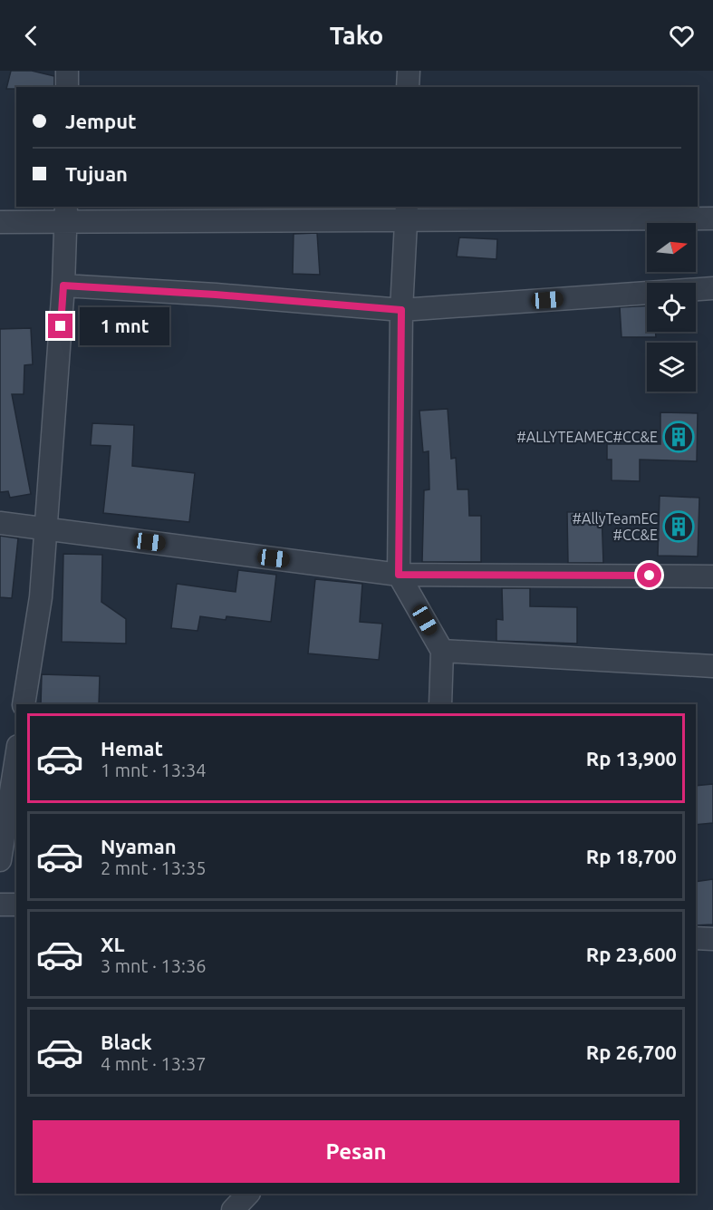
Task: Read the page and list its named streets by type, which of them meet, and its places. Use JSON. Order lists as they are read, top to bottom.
{
  "places": {
    "building": ["#ALLYTEAMEC#CC&E", "#AllyTeamEC #CC&E"]
  },
  "north": "right",
  "page": {
    "header": "Tako",
    "banner": ["Jemput", "Tujuan"],
    "bubble": "1 mnt",
    "list": [
      {
        "name": "Hemat",
        "note": "1 mnt · 13:34",
        "value": "Rp 13,900"
      },
      {
        "name": "Nyaman",
        "note": "2 mnt · 13:35",
        "value": "Rp 18,700"
      },
      {
        "name": "XL",
        "note": "3 mnt · 13:36",
        "value": "Rp 23,600"
      },
      {
        "name": "Black",
        "note": "4 mnt · 13:37",
        "value": "Rp 26,700"
      }
    ],
    "buttons": "Pesan"
  }
}
